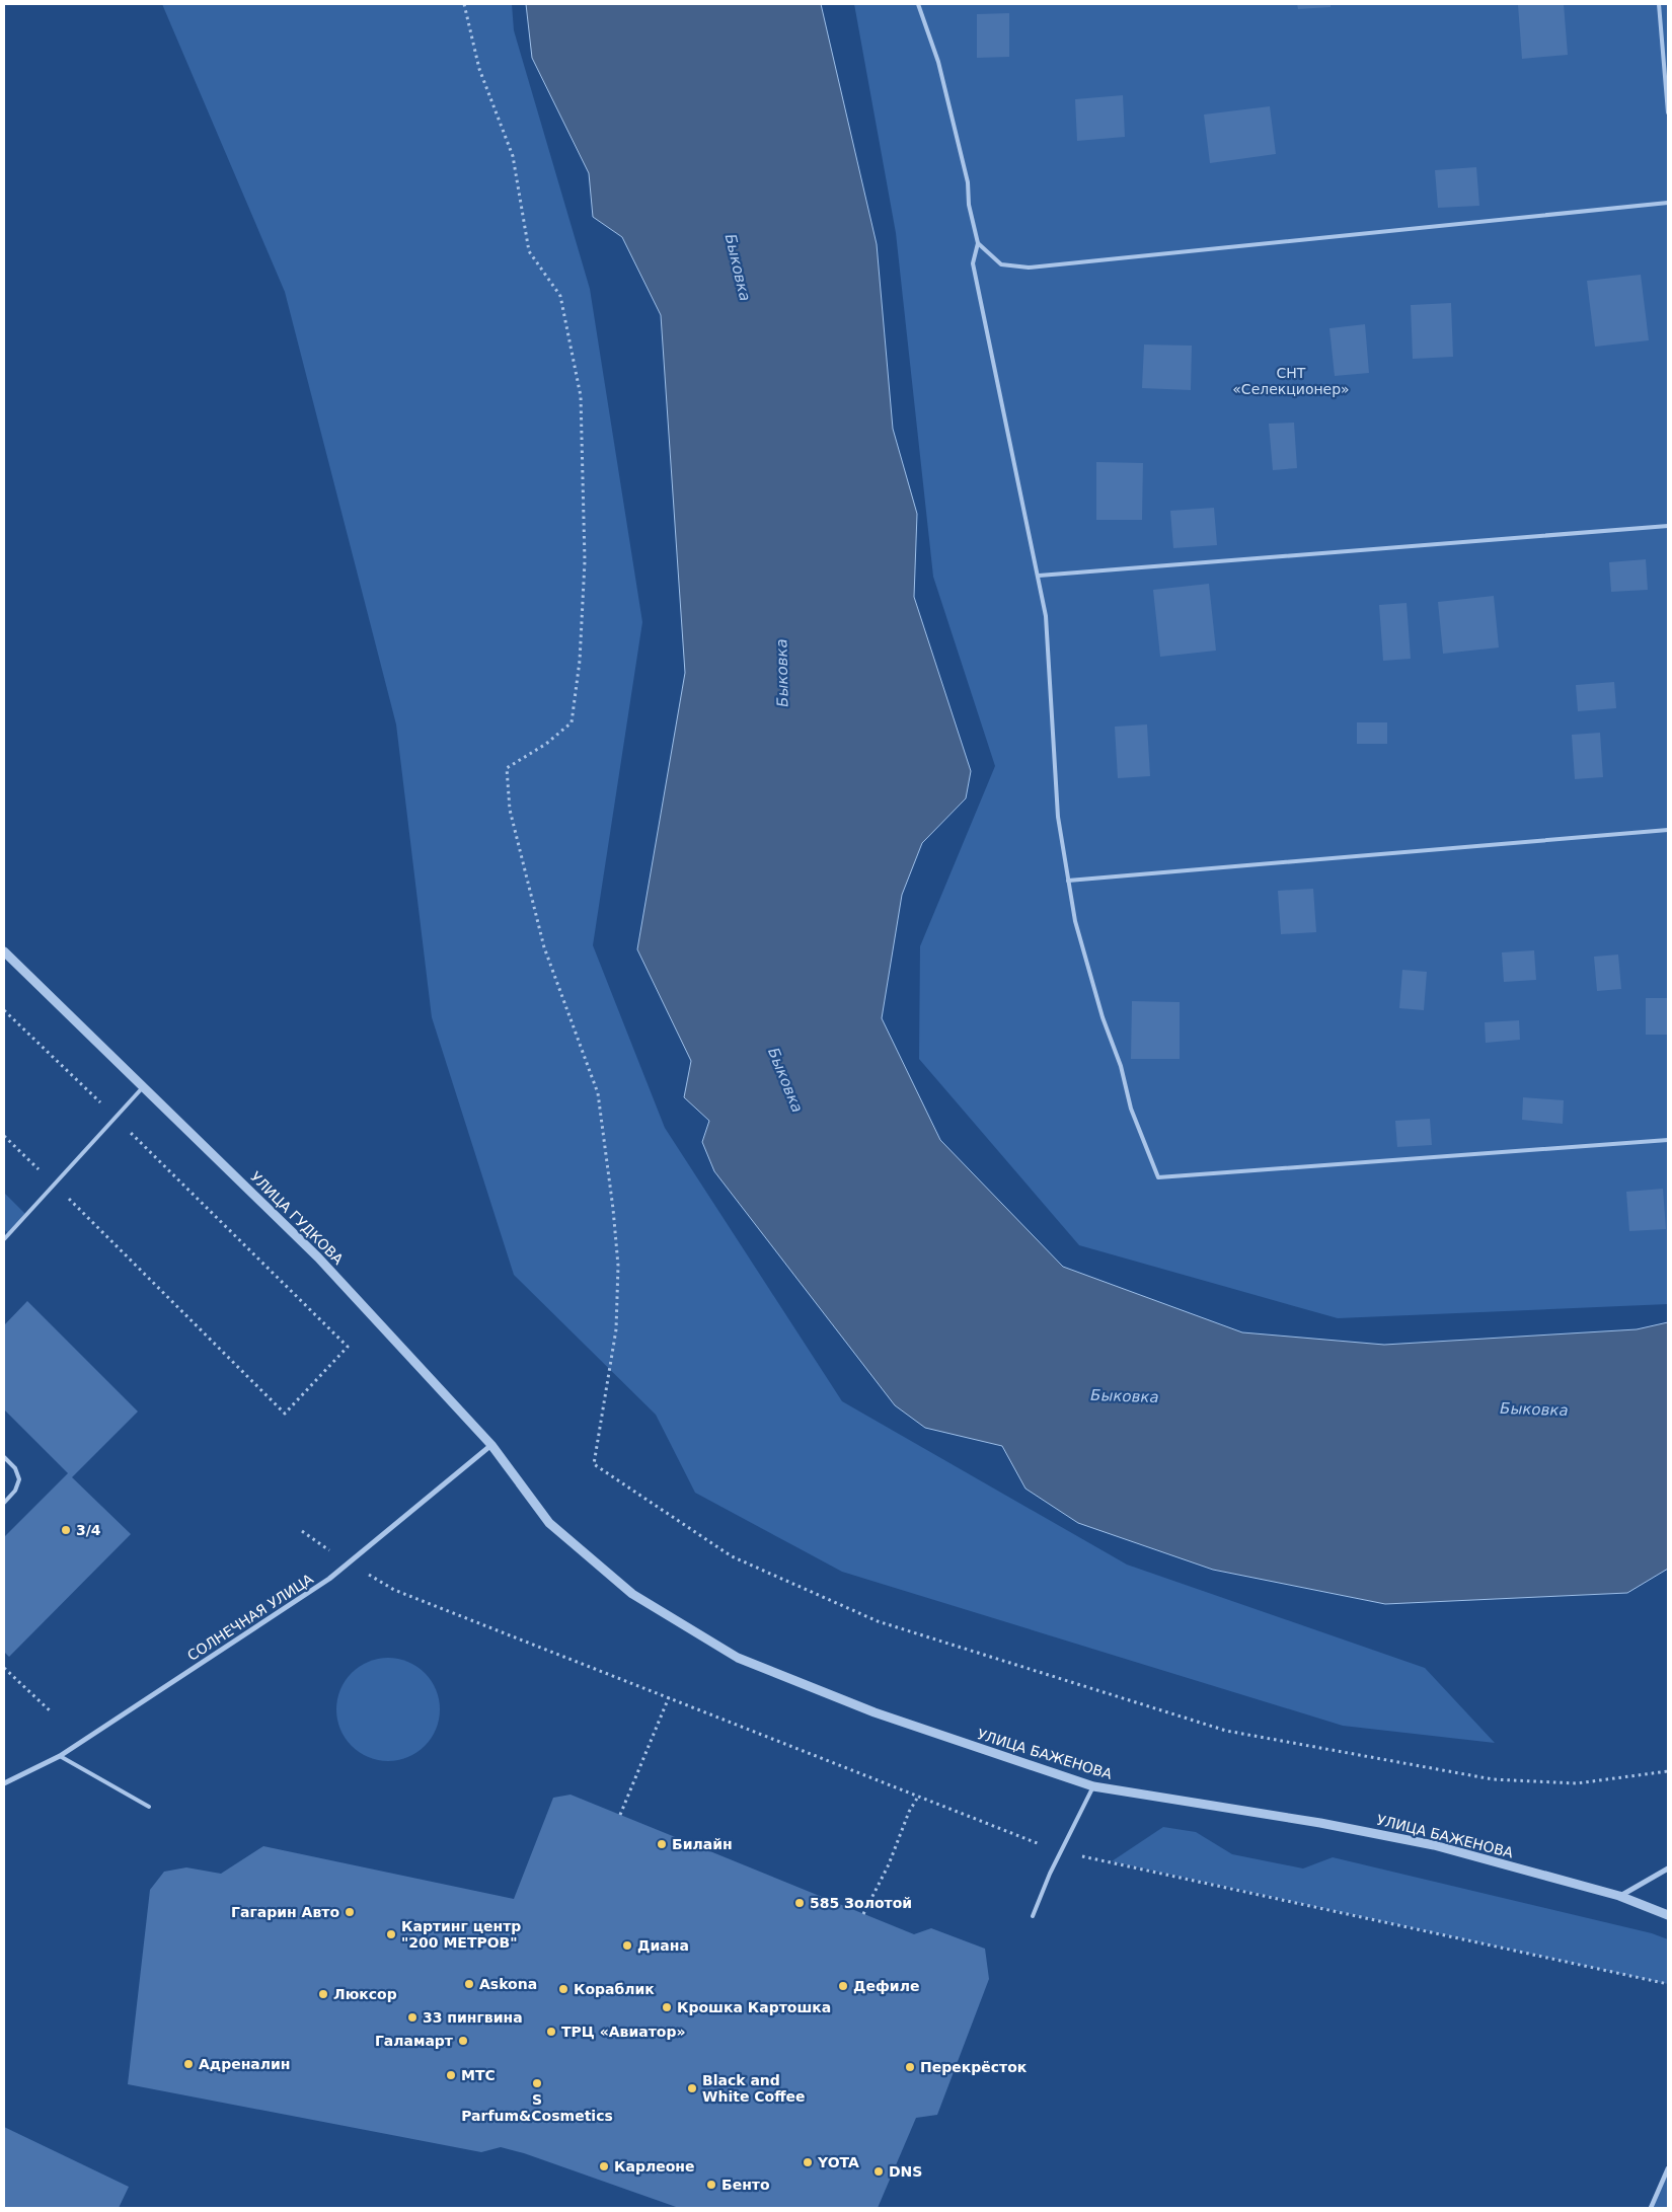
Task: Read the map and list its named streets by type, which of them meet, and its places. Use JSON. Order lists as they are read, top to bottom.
{
  "streets": {
    "street": ["УЛИЦА ГУДКОВА", "СОЛНЕЧНАЯ УЛИЦА", "УЛИЦА БАЖЕНОВА"]
  },
  "crossings": [
    ["УЛИЦА ГУДКОВА", "СОЛНЕЧНАЯ УЛИЦА"],
    ["УЛИЦА ГУДКОВА", "УЛИЦА БАЖЕНОВА"]
  ],
  "water": ["Быковка"],
  "parks": ["СНТ «Селекционер»"],
  "places": [
    "3/4",
    "Билайн",
    "585 Золотой",
    "Гагарин Авто",
    "Картинг центр \"200 МЕТРОВ\"",
    "Диана",
    "Askona",
    "Дефиле",
    "Кораблик",
    "Люксор",
    "Крошка Картошка",
    "33 пингвина",
    "ТРЦ «Авиатор»",
    "Галамарт",
    "Адреналин",
    "Перекрёсток",
    "МТС",
    "S Parfum&Cosmetics",
    "Black and White Coffee",
    "YOTA",
    "Карлеоне",
    "DNS",
    "Бенто"
  ]
}
